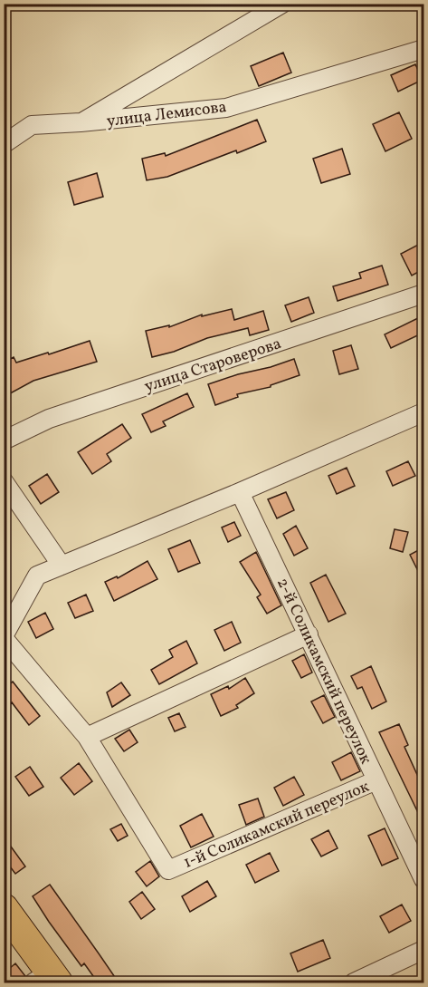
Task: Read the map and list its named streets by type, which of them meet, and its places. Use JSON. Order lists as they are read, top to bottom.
{
  "streets": {
    "street": [
      "улица Лемисова",
      "улица Староверова",
      "2-й Соликамский переулок",
      "1-й Соликамский переулок"
    ]
  },
  "crossings": [
    ["2-й Соликамский переулок", "1-й Соликамский переулок"]
  ]
}
